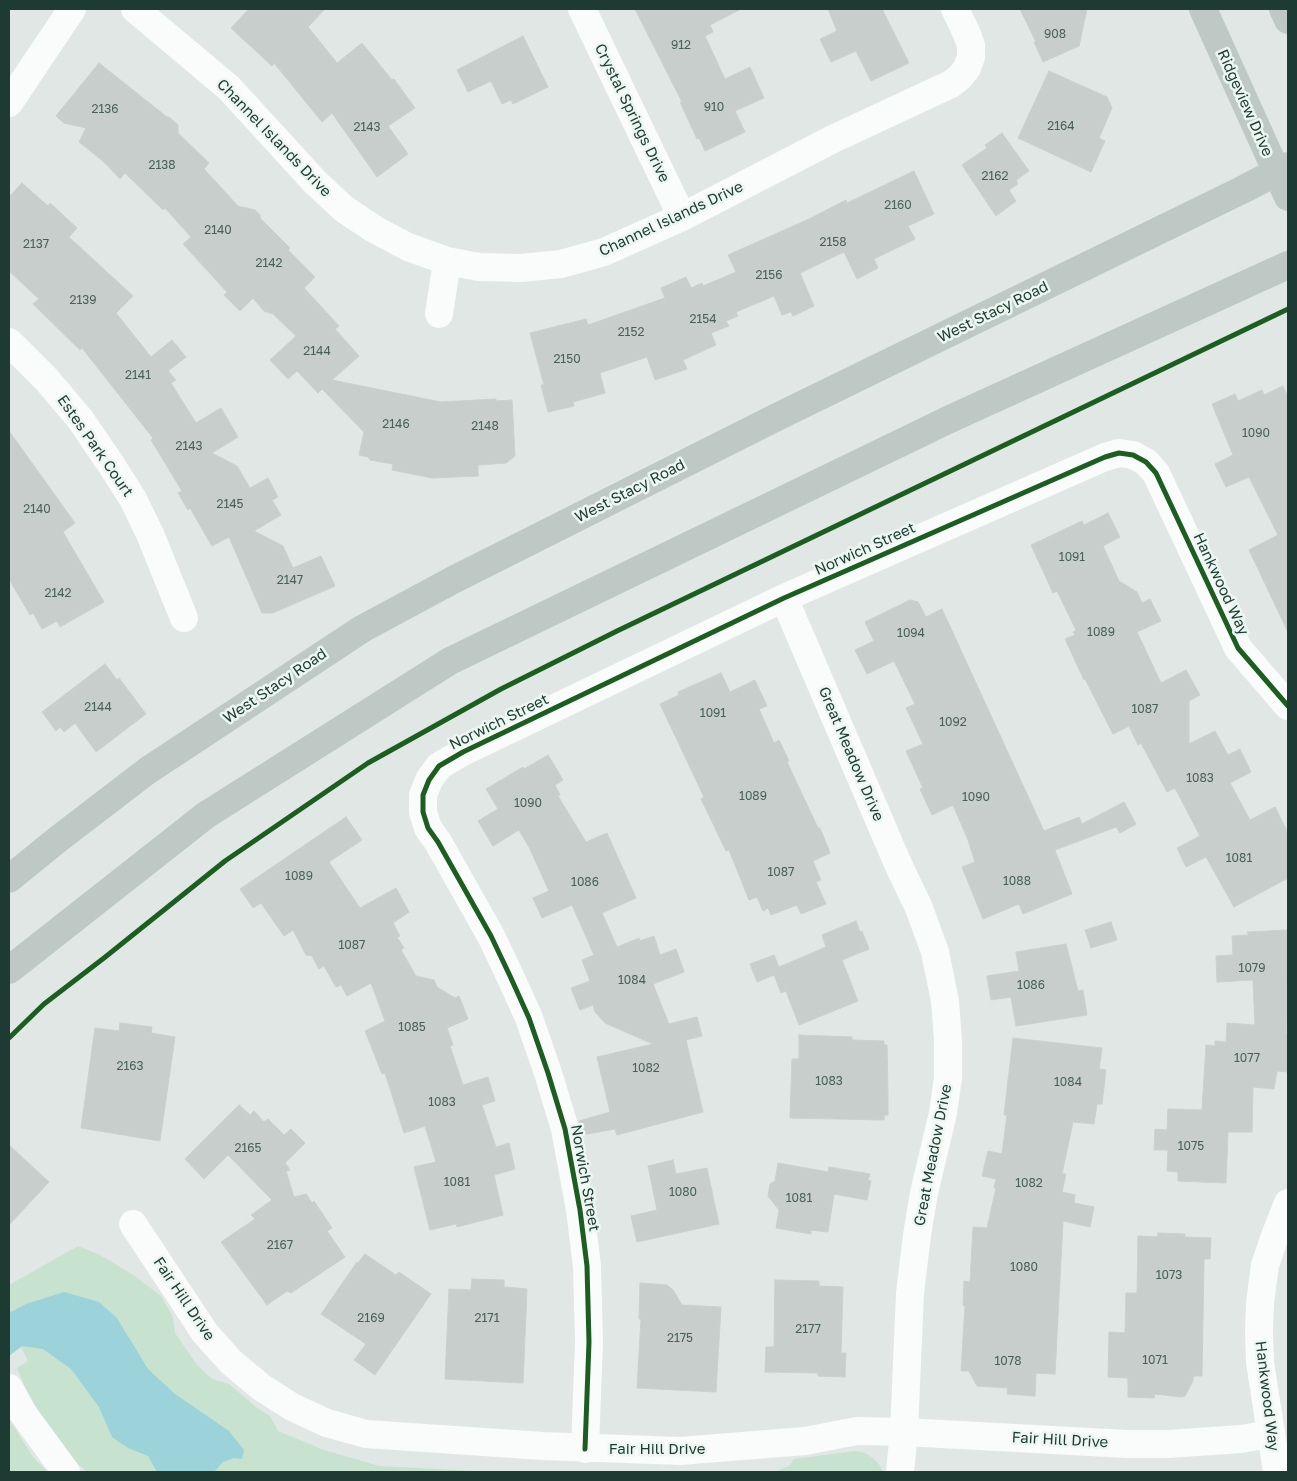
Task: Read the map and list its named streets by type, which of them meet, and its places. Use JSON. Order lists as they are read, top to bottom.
{
  "streets": {
    "main road": ["Ridgeview Drive", "West Stacy Road"],
    "street": [
      "Crystal Springs Drive",
      "Channel Islands Drive",
      "Estes Park Court",
      "Norwich Street",
      "Hankwood Way",
      "Great Meadow Drive",
      "Fair Hill Drive"
    ]
  },
  "crossings": [
    ["Ridgeview Drive", "West Stacy Road"],
    ["Crystal Springs Drive", "Channel Islands Drive"],
    ["Norwich Street", "Hankwood Way"],
    ["Norwich Street", "Great Meadow Drive"],
    ["Norwich Street", "Fair Hill Drive"],
    ["Hankwood Way", "Fair Hill Drive"],
    ["Great Meadow Drive", "Fair Hill Drive"]
  ],
  "house_numbers": [
    "908",
    "912",
    "910",
    "2136",
    "2164",
    "2143",
    "2138",
    "2162",
    "2160",
    "2140",
    "2158",
    "2137",
    "2142",
    "2156",
    "2139",
    "2154",
    "2152",
    "2144",
    "2150",
    "2141",
    "2146",
    "2148",
    "1090",
    "2143",
    "2145",
    "2140",
    "1091",
    "2147",
    "2142",
    "1089",
    "1094",
    "2144",
    "1087",
    "1091",
    "1092",
    "1083",
    "1089",
    "1090",
    "1090",
    "1081",
    "1087",
    "1089",
    "1088",
    "1086",
    "1087",
    "1079",
    "1084",
    "1086",
    "1085",
    "1077",
    "2163",
    "1082",
    "1083",
    "1084",
    "1083",
    "1075",
    "2165",
    "1081",
    "1082",
    "1080",
    "1081",
    "2167",
    "1080",
    "1073",
    "2169",
    "2171",
    "2177",
    "2175",
    "1071",
    "1078"
  ]
}
